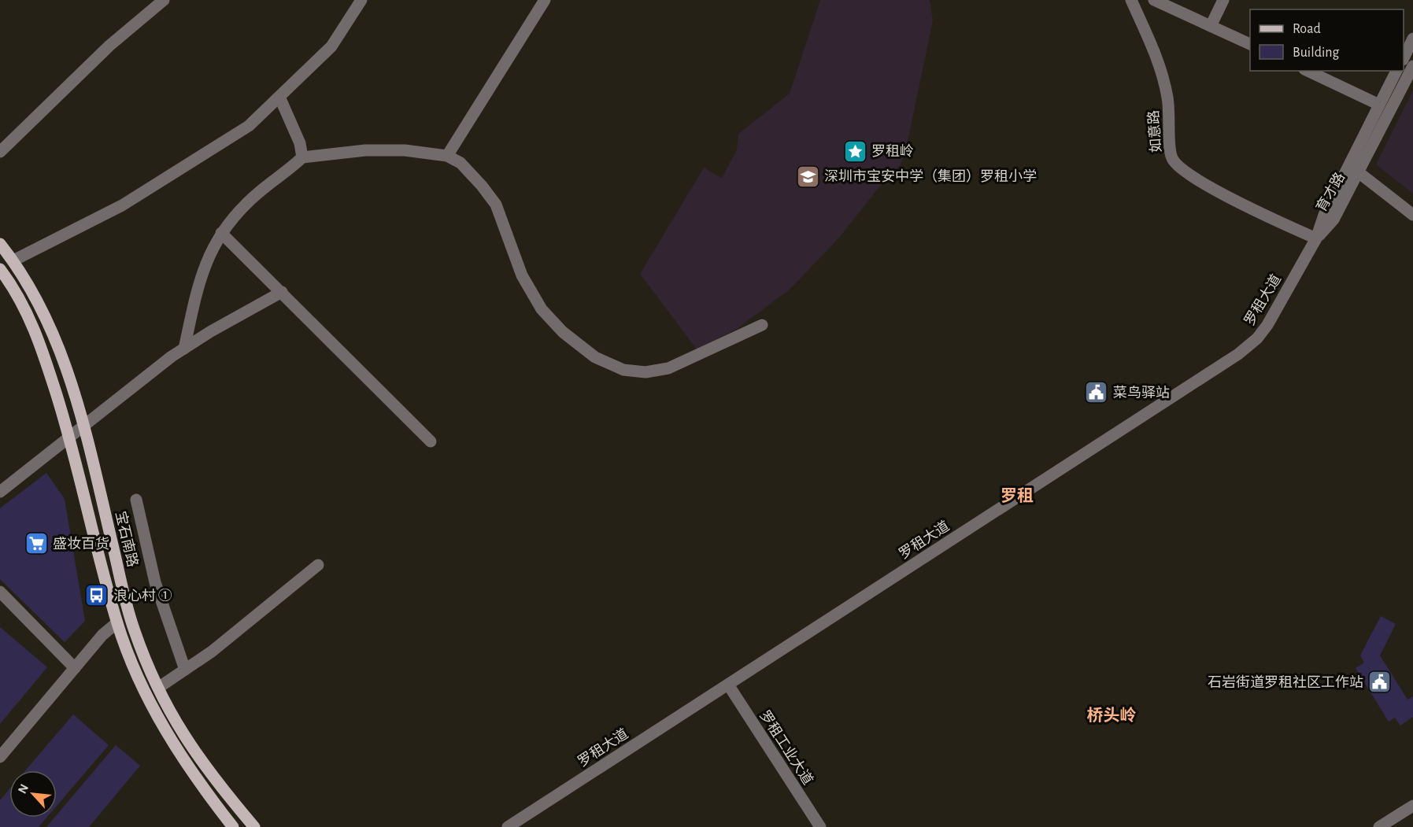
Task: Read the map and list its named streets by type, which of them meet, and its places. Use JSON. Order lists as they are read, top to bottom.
{
  "streets": {
    "main road": ["宝石南路"],
    "street": [
      "如意路",
      "育才路",
      "罗租大道",
      "罗租工业大道"
    ]
  },
  "crossings": [
    ["如意路", "育才路"],
    ["如意路", "罗租大道"],
    ["育才路", "罗租大道"],
    ["罗租大道", "罗租工业大道"]
  ],
  "districts": ["罗租", "桥头岭"],
  "places": {
    "place": ["罗租岭"],
    "school or university": ["深圳市宝安中学（集团）罗租小学"],
    "public building": ["菜鸟驿站", "石岩街道罗租社区工作站"],
    "supermarket": ["盛妆百货"],
    "bus stop": ["浪心村 ①"]
  },
  "legend": ["Road", "Building"],
  "north": "top left"
}
